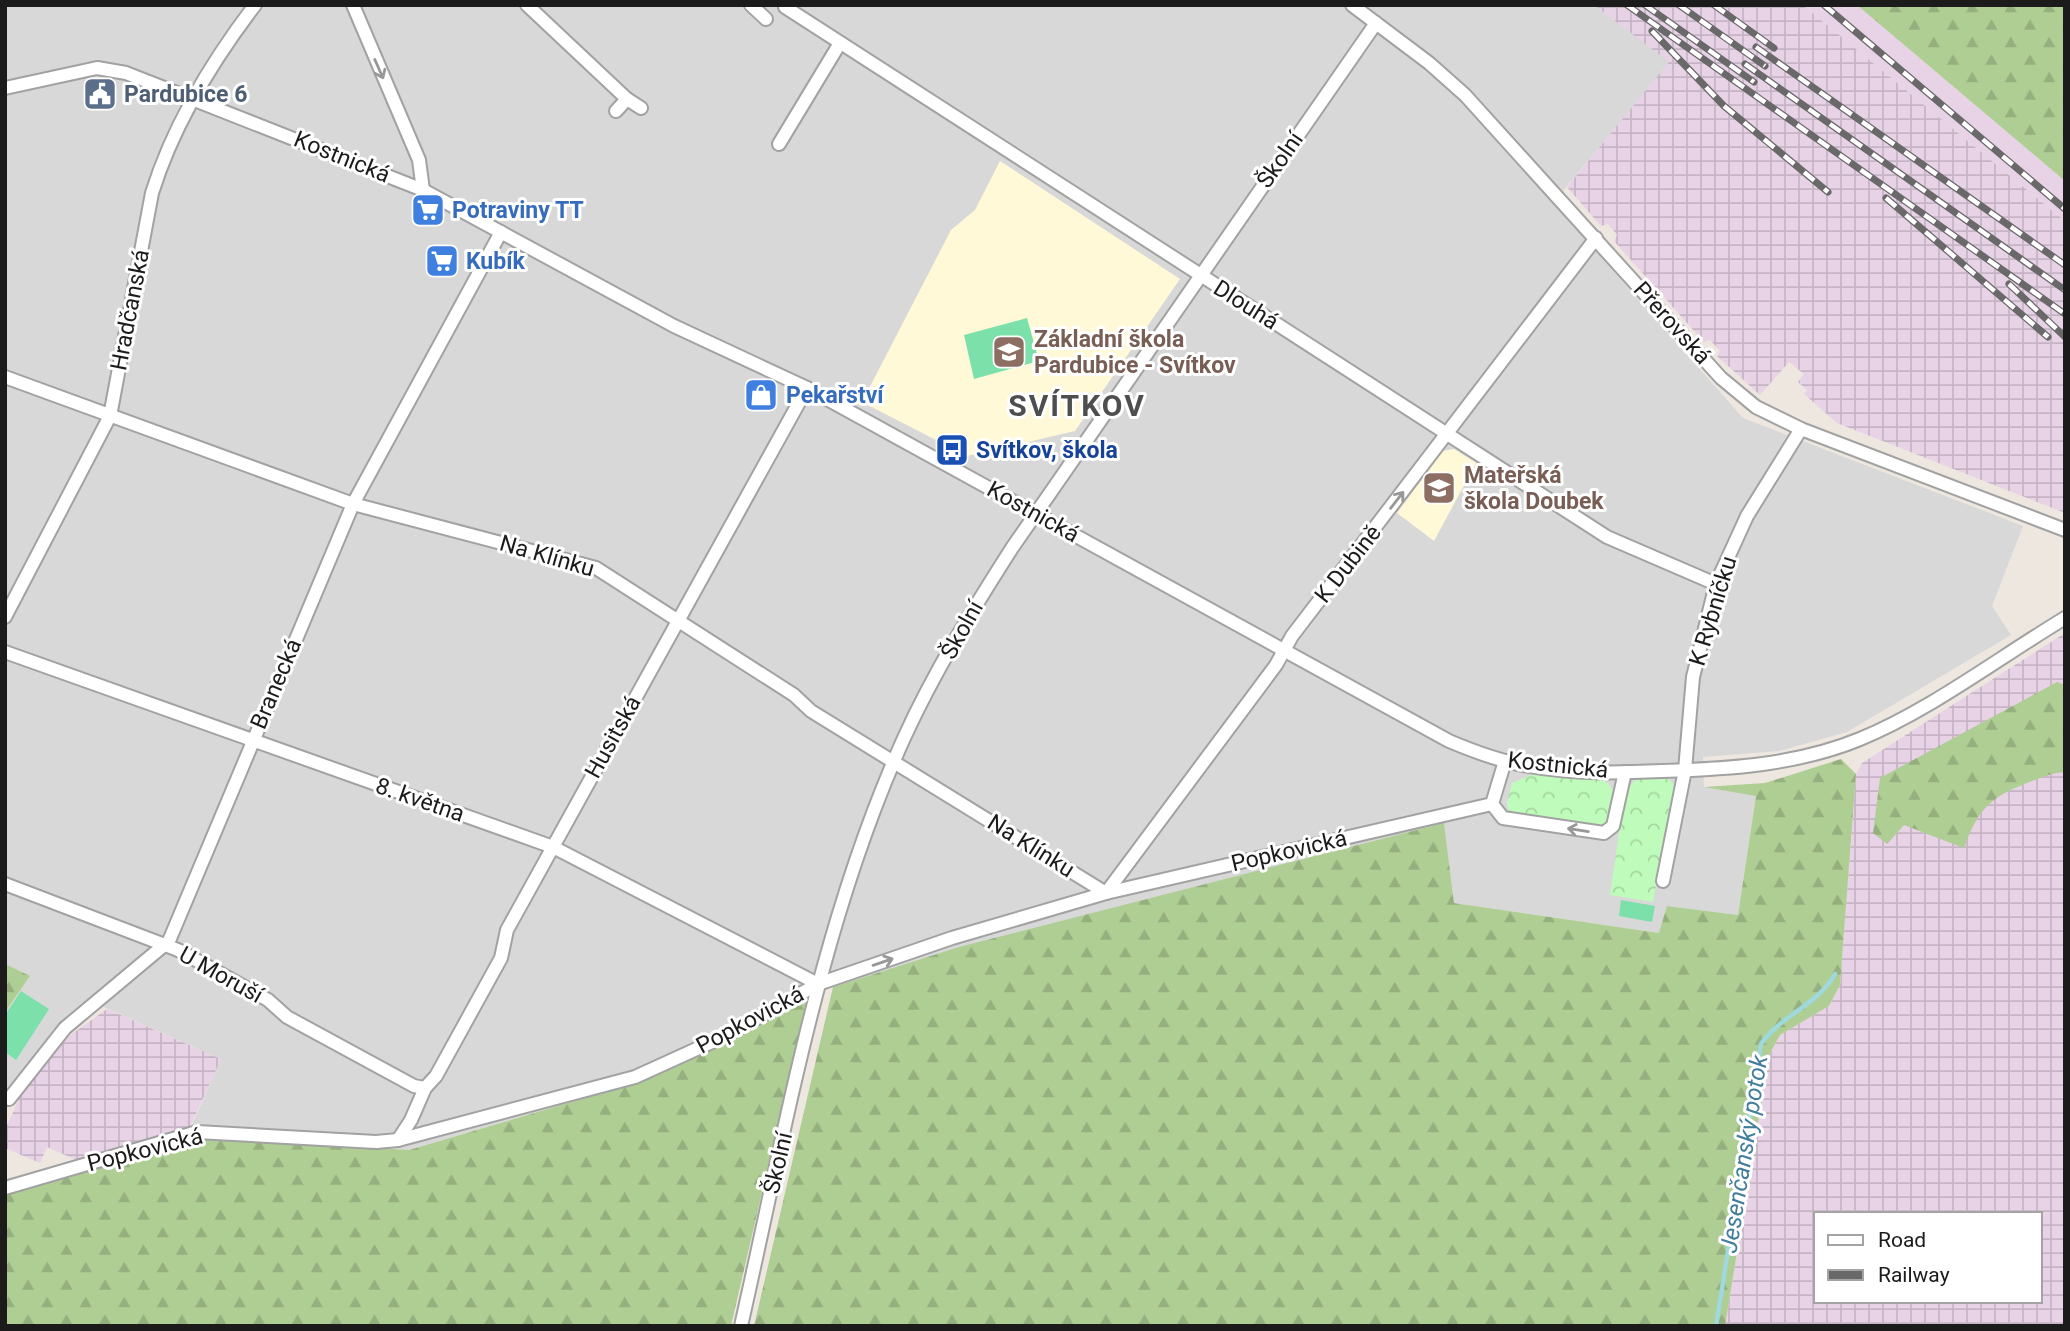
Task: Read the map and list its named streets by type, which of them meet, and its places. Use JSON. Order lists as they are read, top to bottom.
{
  "streets": {
    "street": [
      "Kostnická",
      "Školní",
      "Dlouhá",
      "Hradčanská",
      "Přerovská",
      "Na Klínku",
      "K Dubině",
      "K Rybníčku",
      "Branecká",
      "Husitská",
      "8. května",
      "Popkovická",
      "U Moruší"
    ]
  },
  "crossings": [
    ["Kostnická", "Školní"],
    ["Kostnická", "Hradčanská"],
    ["Kostnická", "K Dubině"],
    ["Kostnická", "K Rybníčku"],
    ["Kostnická", "Branecká"],
    ["Kostnická", "Husitská"],
    ["Školní", "Dlouhá"],
    ["Školní", "Přerovská"],
    ["Školní", "Na Klínku"],
    ["Školní", "8. května"],
    ["Školní", "Popkovická"],
    ["Dlouhá", "K Dubině"],
    ["Dlouhá", "K Rybníčku"],
    ["Hradčanská", "Na Klínku"],
    ["Přerovská", "K Dubině"],
    ["Přerovská", "K Rybníčku"],
    ["Na Klínku", "K Dubině"],
    ["Na Klínku", "Branecká"],
    ["Na Klínku", "Husitská"],
    ["Na Klínku", "Popkovická"],
    ["K Dubině", "Popkovická"],
    ["Branecká", "8. května"],
    ["Branecká", "U Moruší"],
    ["Husitská", "8. května"],
    ["Husitská", "Popkovická"],
    ["Husitská", "U Moruší"],
    ["8. května", "Popkovická"]
  ],
  "districts": ["SVÍTKOV"],
  "water": ["Jesenčanský potok"],
  "places": {
    "public building": ["Pardubice 6"],
    "supermarket": ["Potraviny TT", "Kubík"],
    "school or university": ["Základní škola Pardubice - Svítkov", "Mateřská škola Doubek"],
    "shop": ["Pekařství"],
    "bus stop": ["Svítkov, škola"]
  },
  "legend": ["Road", "Railway"]
}
